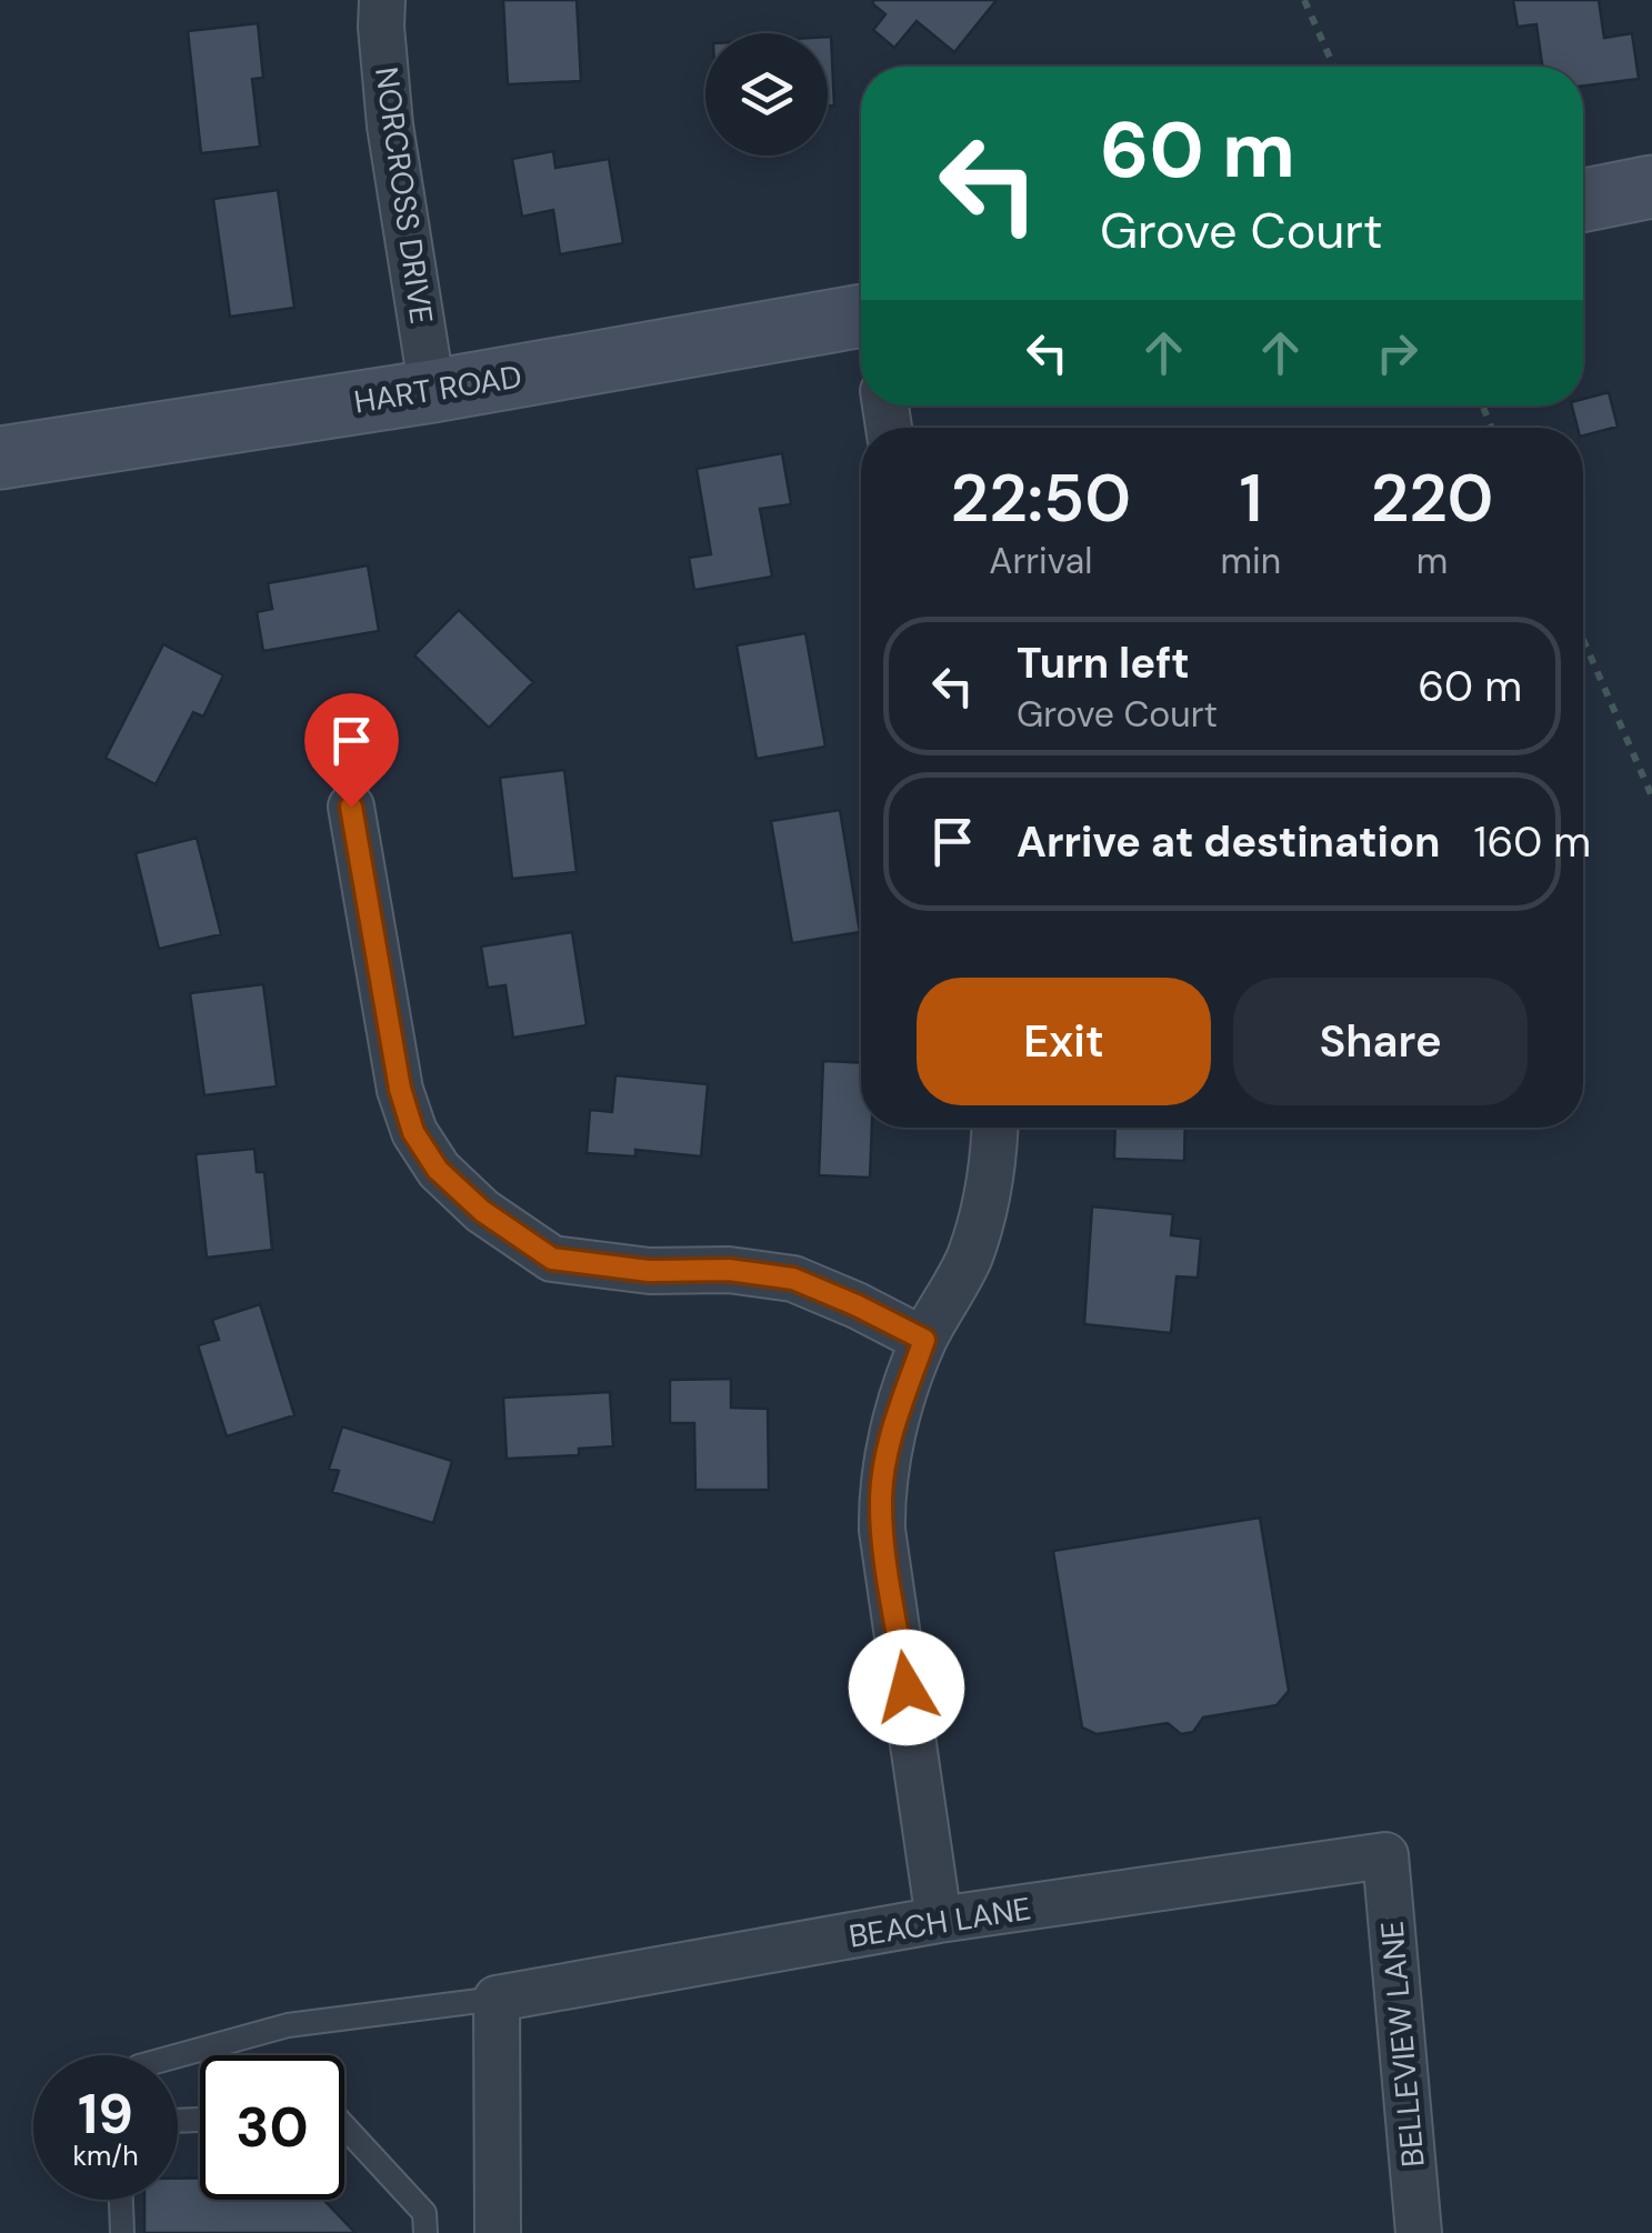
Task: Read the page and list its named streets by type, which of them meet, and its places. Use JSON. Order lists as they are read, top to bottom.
{
  "streets": {
    "street": [
      "NORCROSS DRIVE",
      "HART ROAD",
      "BEACH LANE",
      "BELLEVIEW LANE"
    ]
  },
  "crossings": [
    ["NORCROSS DRIVE", "HART ROAD"],
    ["BEACH LANE", "BELLEVIEW LANE"]
  ],
  "page": {
    "turn": ["60 m", "Grove Court"],
    "eta": [
      "22:50",
      "Arrival",
      "1",
      "min",
      "220",
      "m"
    ],
    "list": [
      {
        "name": "Turn left",
        "note": "Grove Court",
        "value": "60 m"
      },
      {
        "name": "Arrive at destination",
        "value": "160 m"
      }
    ],
    "buttons": ["Exit", "Share"],
    "speed": "19 km/h",
    "limit": "30"
  }
}
